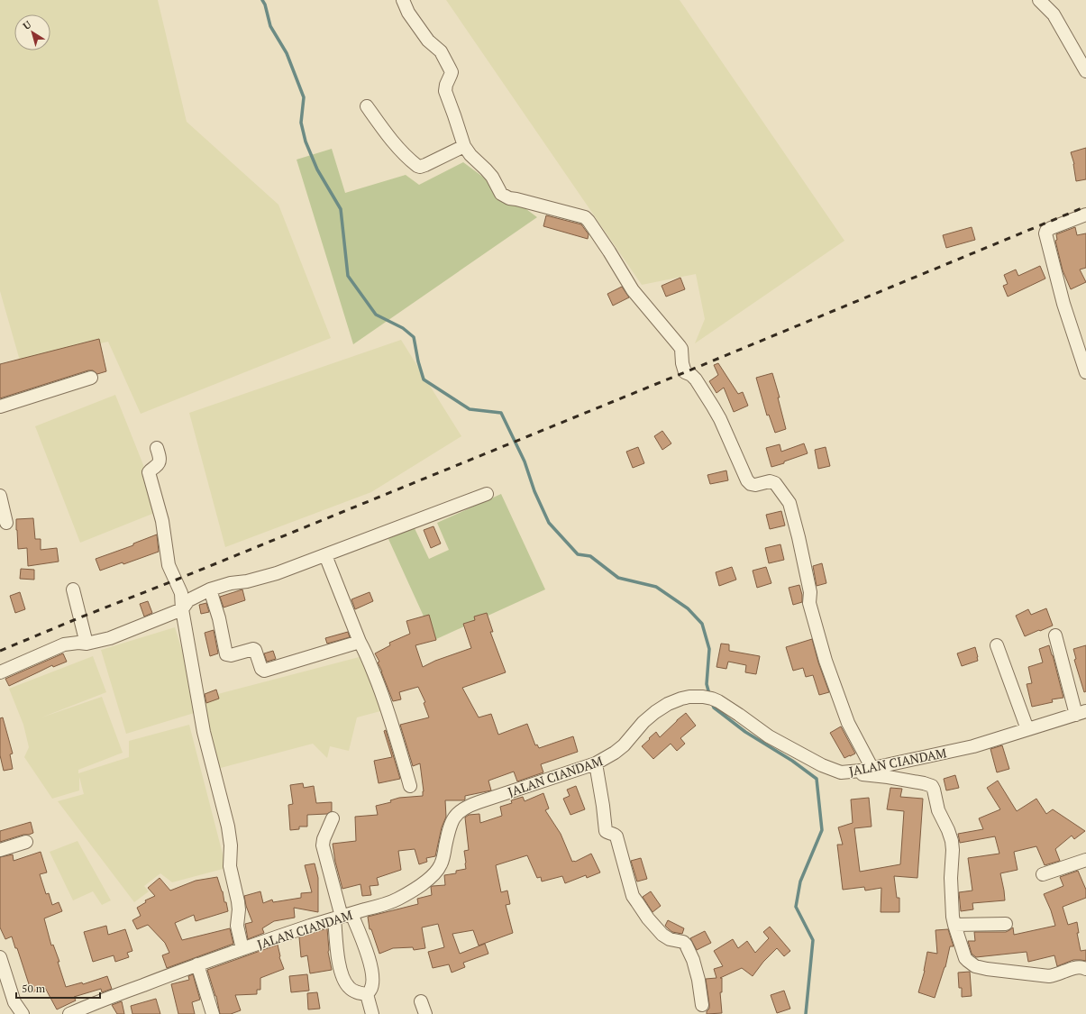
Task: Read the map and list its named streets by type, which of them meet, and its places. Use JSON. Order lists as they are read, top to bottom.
{
  "streets": {
    "street": ["JALAN CIANDAM"]
  },
  "scale_bar": "50 m",
  "north": "top left"
}
